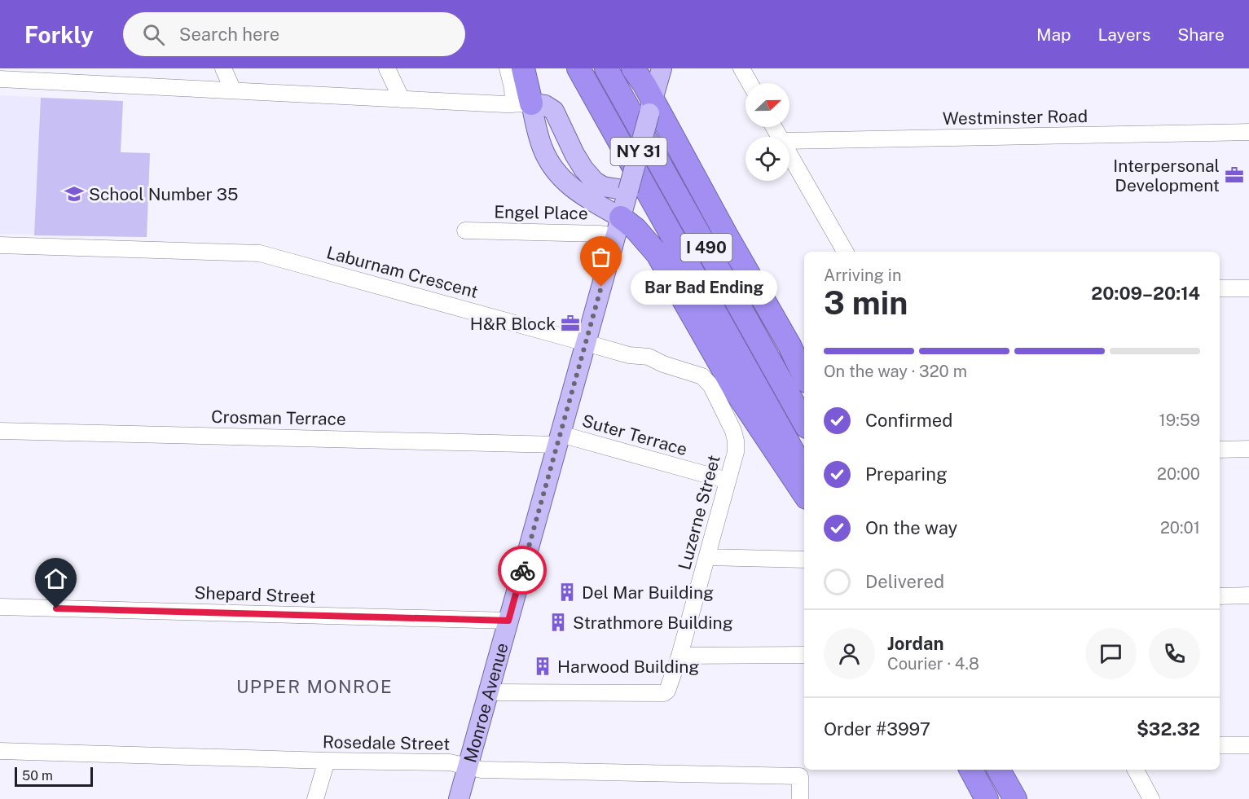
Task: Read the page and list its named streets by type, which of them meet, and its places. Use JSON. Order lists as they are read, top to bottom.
{
  "streets": {
    "highway": ["I 490"],
    "main road": ["NY 31", "Monroe Avenue"],
    "street": [
      "Westminster Road",
      "Engel Place",
      "Laburnam Crescent",
      "Crosman Terrace",
      "Suter Terrace",
      "Luzerne Street",
      "Shepard Street",
      "Rosedale Street"
    ]
  },
  "crossings": [
    ["Engel Place", "Monroe Avenue"],
    ["Laburnam Crescent", "Luzerne Street"],
    ["Laburnam Crescent", "Monroe Avenue"],
    ["Crosman Terrace", "Suter Terrace"],
    ["Crosman Terrace", "Monroe Avenue"],
    ["Suter Terrace", "Luzerne Street"],
    ["Suter Terrace", "Monroe Avenue"],
    ["Luzerne Street", "Monroe Avenue"],
    ["Shepard Street", "Monroe Avenue"],
    ["Monroe Avenue", "Rosedale Street"]
  ],
  "districts": ["UPPER MONROE"],
  "places": {
    "office": ["Interpersonal Development", "H&R Block"],
    "school or university": ["School Number 35"],
    "other": ["Bar Bad Ending"],
    "building": ["Del Mar Building", "Strathmore Building", "Harwood Building"]
  },
  "scale_bar": "50 m",
  "north": "right",
  "page": {
    "header": "Forkly",
    "search": "Search here",
    "nav": ["Map", "Layers", "Share"],
    "heading": ["3 min", "Arriving in", "20:09–20:14"],
    "panel": [
      "Jordan",
      "Courier · 4.8",
      "Order #3997",
      "$32.32"
    ],
    "bubble": "Bar Bad Ending",
    "bar": "On the way · 320 m",
    "list": [
      ["Confirmed", "19:59"],
      ["Preparing", "20:00"],
      ["On the way", "20:01"],
      "Delivered"
    ],
    "scale": "50 m"
  }
}
